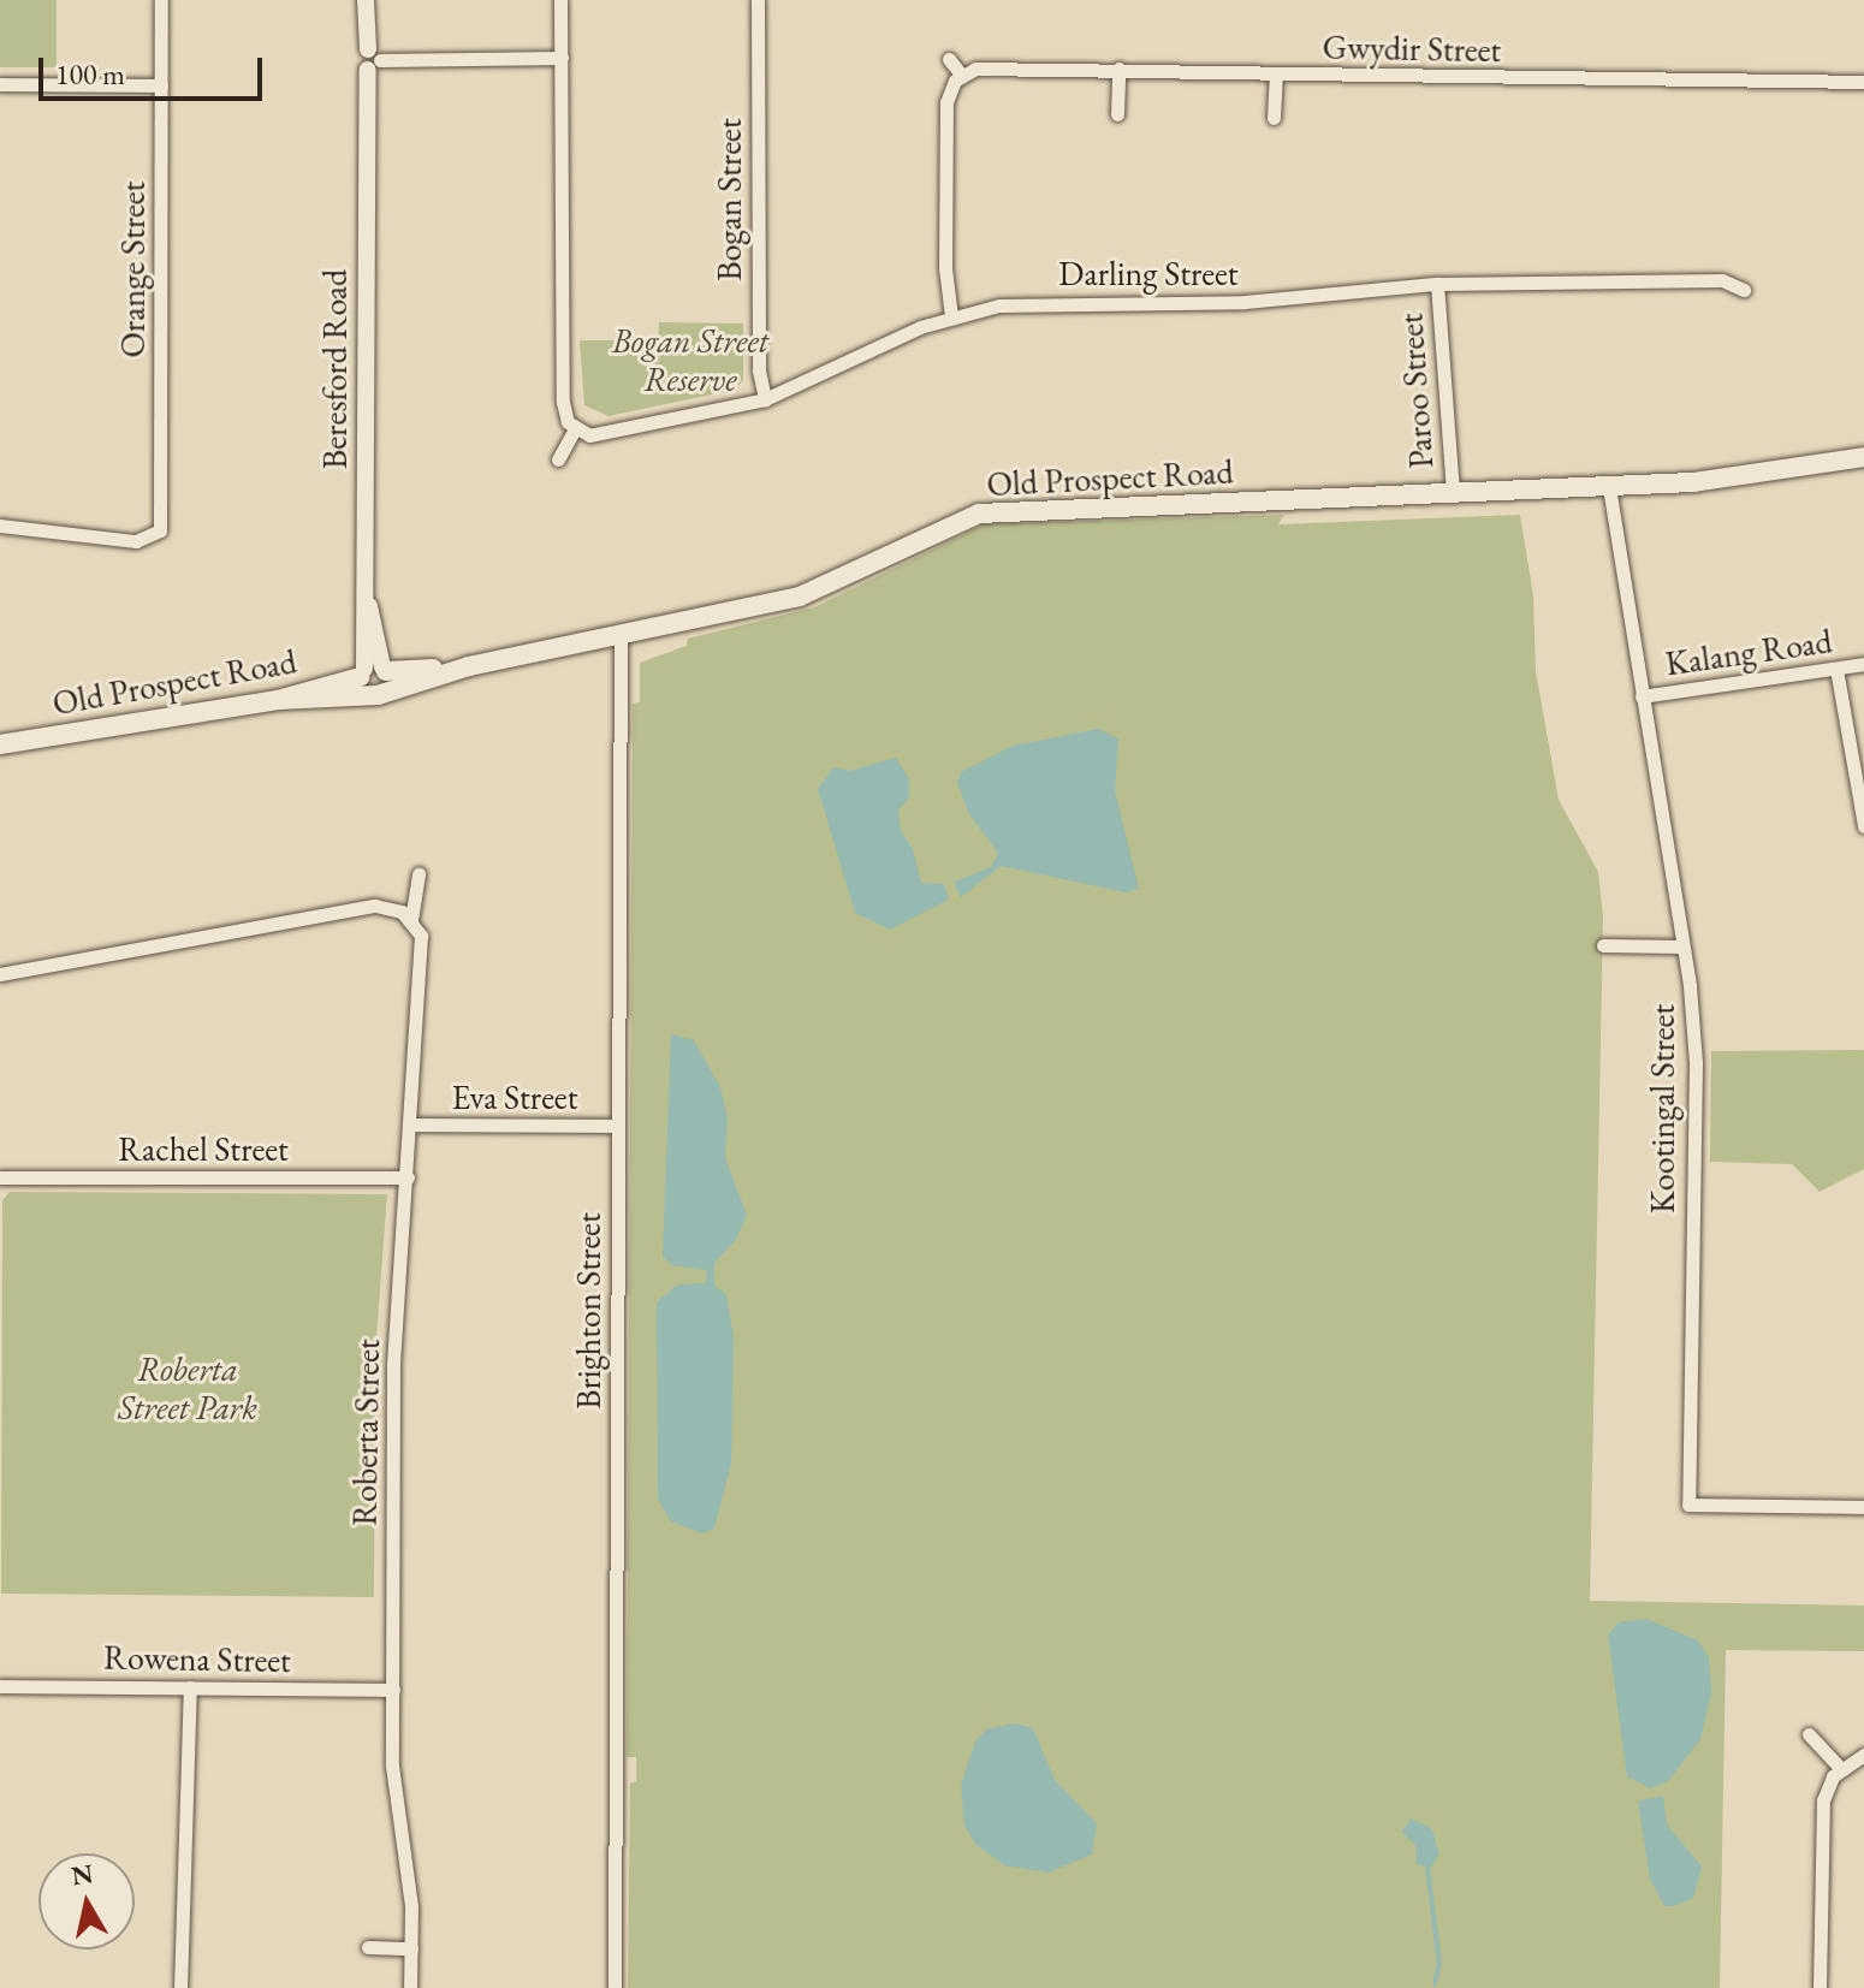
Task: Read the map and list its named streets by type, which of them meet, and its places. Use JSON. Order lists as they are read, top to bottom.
{
  "streets": {
    "main road": ["Old Prospect Road"],
    "street": [
      "Gwydir Street",
      "Bogan Street",
      "Orange Street",
      "Darling Street",
      "Beresford Road",
      "Paroo Street",
      "Kalang Road",
      "Eva Street",
      "Kootingal Street",
      "Rachel Street",
      "Brighton Street",
      "Roberta Street",
      "Rowena Street"
    ]
  },
  "crossings": [
    ["Bogan Street", "Darling Street"],
    ["Darling Street", "Paroo Street"],
    ["Beresford Road", "Old Prospect Road"],
    ["Paroo Street", "Old Prospect Road"],
    ["Old Prospect Road", "Kootingal Street"],
    ["Old Prospect Road", "Brighton Street"],
    ["Kalang Road", "Kootingal Street"],
    ["Eva Street", "Brighton Street"],
    ["Eva Street", "Roberta Street"],
    ["Rachel Street", "Roberta Street"],
    ["Roberta Street", "Rowena Street"]
  ],
  "parks": ["Bogan Street Reserve", "Roberta Street Park"],
  "scale_bar": "100 m",
  "north": "top"
}
